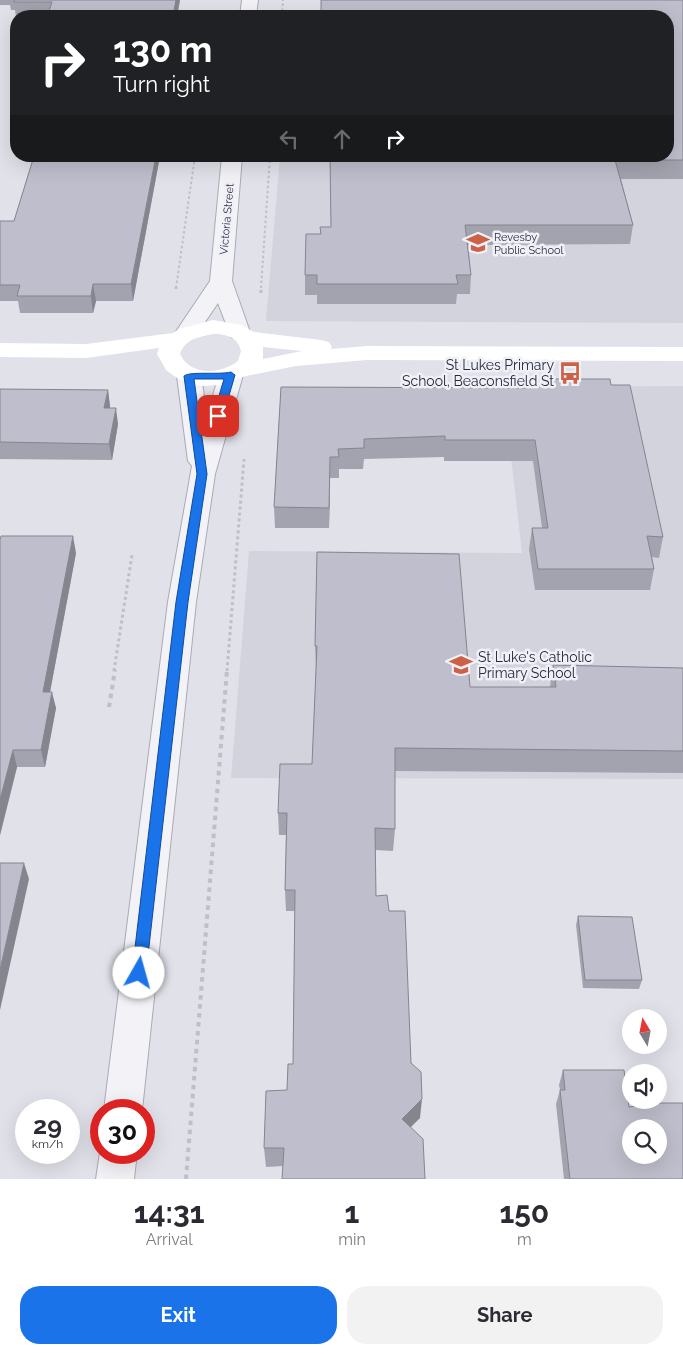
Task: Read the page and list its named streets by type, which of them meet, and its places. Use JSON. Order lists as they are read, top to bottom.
{
  "streets": {
    "street": ["Victoria Street"]
  },
  "places": {
    "school or university": ["Revesby Public School", "St Luke's Catholic Primary School"],
    "bus stop": ["St Lukes Primary School, Beaconsfield St"]
  },
  "north": "top",
  "page": {
    "turn": ["130 m", "Turn right"],
    "speed": "29 km/h",
    "limit": "30",
    "eta": [
      "14:31",
      "Arrival",
      "1",
      "min",
      "150",
      "m"
    ],
    "buttons": ["Exit", "Share"]
  }
}
